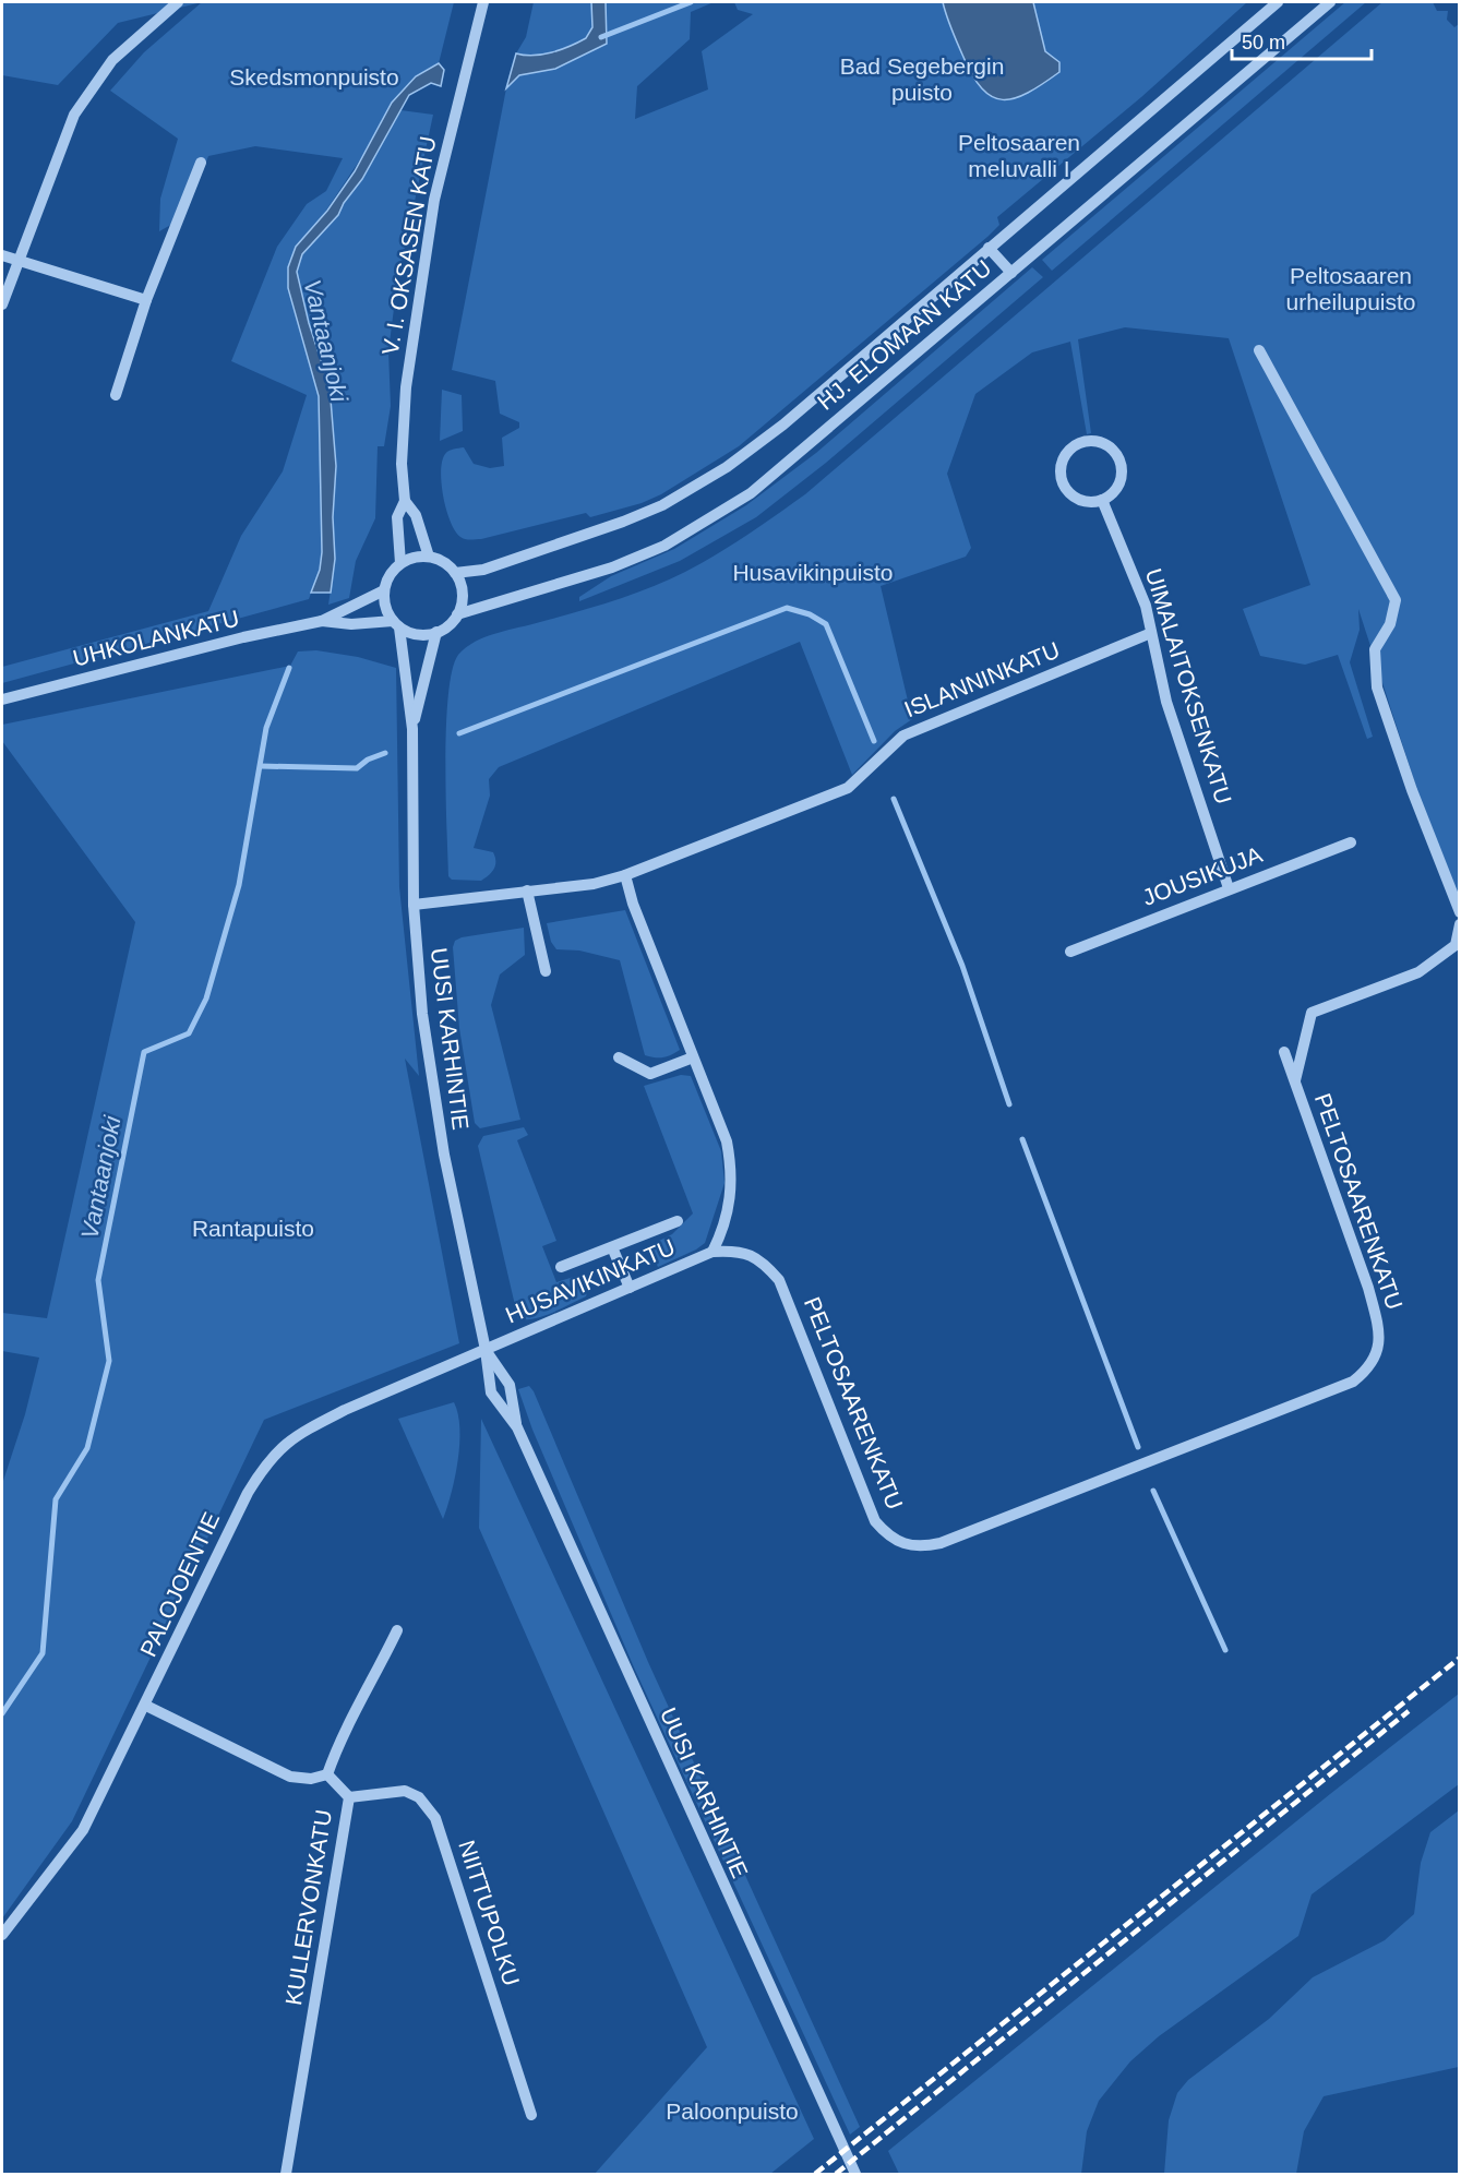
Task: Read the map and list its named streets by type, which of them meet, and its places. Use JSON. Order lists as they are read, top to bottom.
{
  "streets": {
    "street": [
      "V. I. OKSASEN KATU",
      "HJ. ELOMAAN KATU",
      "UHKOLANKATU",
      "ISLANNINKATU",
      "UIMALAITOKSENKATU",
      "JOUSIKUJA",
      "UUSI KARHINTIE",
      "PELTOSAARENKATU",
      "HUSAVIKINKATU",
      "PALOJOENTIE",
      "KULLERVONKATU",
      "NIITTUPOLKU"
    ]
  },
  "crossings": [
    ["V. I. OKSASEN KATU", "HJ. ELOMAAN KATU"],
    ["V. I. OKSASEN KATU", "UHKOLANKATU"],
    ["V. I. OKSASEN KATU", "UUSI KARHINTIE"],
    ["HJ. ELOMAAN KATU", "UHKOLANKATU"],
    ["HJ. ELOMAAN KATU", "UUSI KARHINTIE"],
    ["UHKOLANKATU", "UUSI KARHINTIE"],
    ["ISLANNINKATU", "UIMALAITOKSENKATU"],
    ["UIMALAITOKSENKATU", "JOUSIKUJA"],
    ["UUSI KARHINTIE", "HUSAVIKINKATU"],
    ["UUSI KARHINTIE", "PALOJOENTIE"],
    ["PELTOSAARENKATU", "HUSAVIKINKATU"],
    ["HUSAVIKINKATU", "PALOJOENTIE"],
    ["PALOJOENTIE", "KULLERVONKATU"],
    ["KULLERVONKATU", "NIITTUPOLKU"]
  ],
  "water": ["Vantaanjoki"],
  "parks": [
    "Bad Segebergin puisto",
    "Skedsmonpuisto",
    "Peltosaaren meluvalli I",
    "Peltosaaren urheilupuisto",
    "Husavikinpuisto",
    "Rantapuisto",
    "Paloonpuisto"
  ],
  "scale_bar": "50 m"
}
